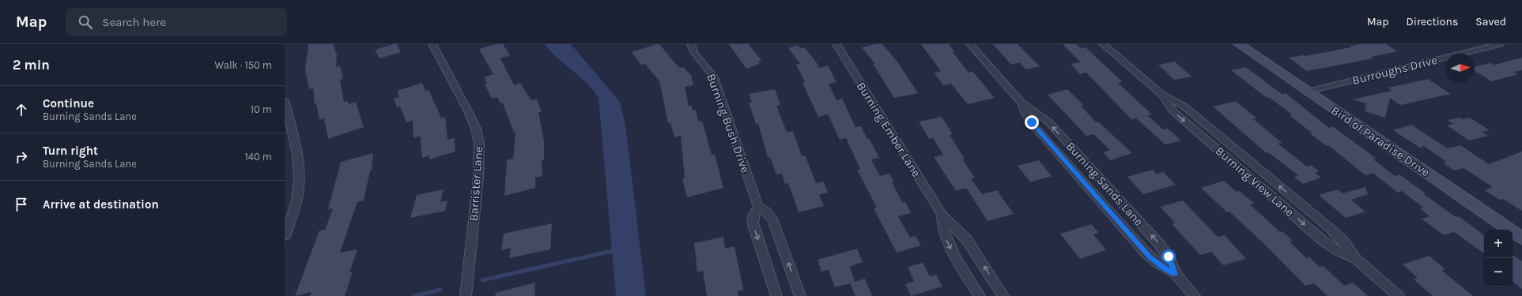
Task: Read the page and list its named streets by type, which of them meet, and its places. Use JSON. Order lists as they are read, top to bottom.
{
  "streets": {
    "street": [
      "Burroughs Drive",
      "Burning Bush Drive",
      "Burning Ember Lane",
      "Bird of Paradise Drive",
      "Burning View Lane",
      "Barrister Lane",
      "Burning Sands Lane"
    ]
  },
  "crossings": [
    ["Burroughs Drive", "Bird of Paradise Drive"]
  ],
  "north": "right",
  "page": {
    "header": "Map",
    "search": "Search here",
    "nav": ["Map", "Directions", "Saved"],
    "heading": ["2 min", "Walk · 150 m"],
    "list": [
      ["Continue", "Burning Sands Lane", "10 m"],
      ["Turn right", "Burning Sands Lane", "140 m"],
      "Arrive at destination"
    ],
    "map_buttons": ["+", "−"]
  }
}
